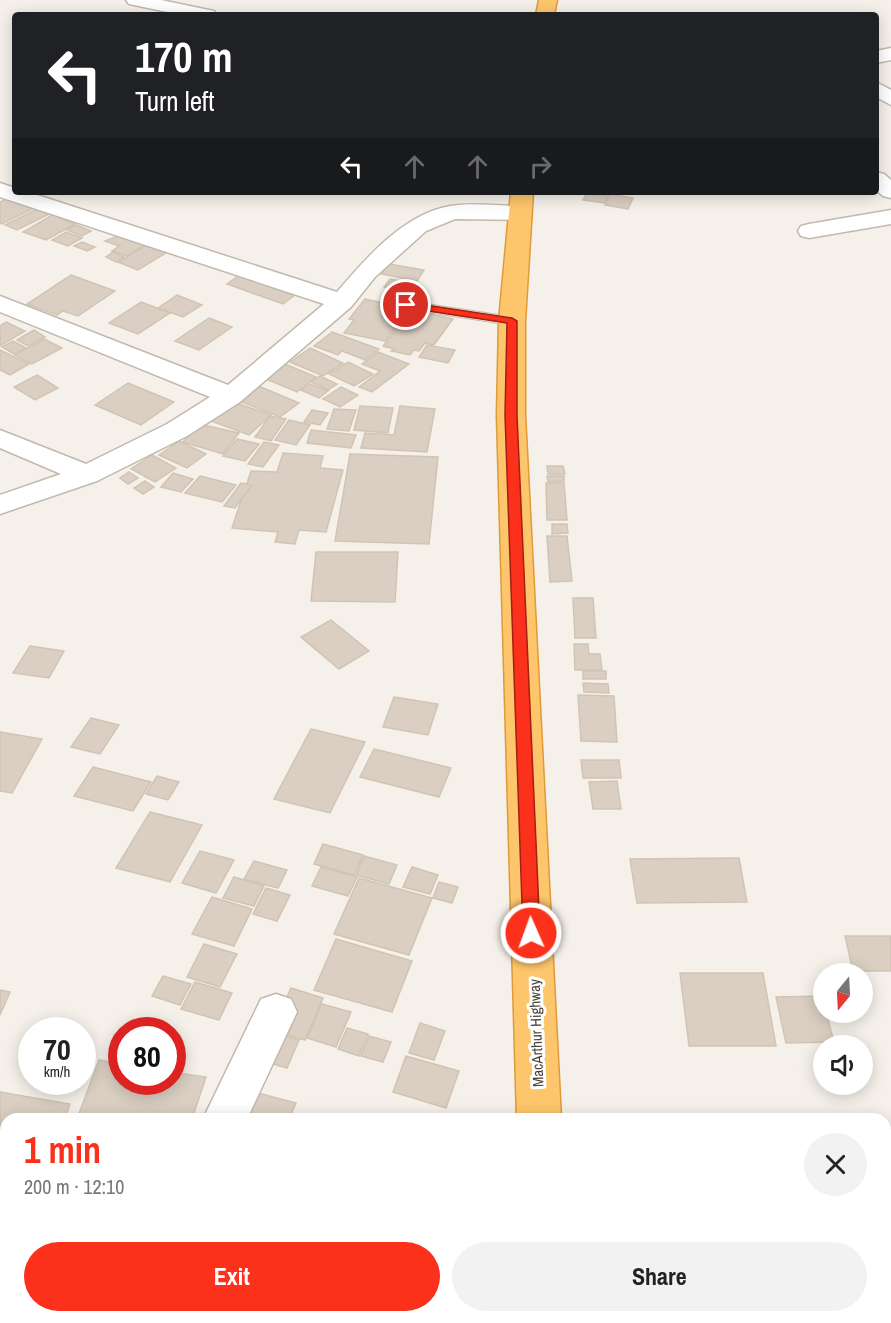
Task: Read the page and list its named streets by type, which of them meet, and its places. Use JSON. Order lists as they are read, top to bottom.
{
  "streets": {
    "highway": ["MacArthur Highway"]
  },
  "north": "bottom",
  "page": {
    "turn": ["170 m", "Turn left"],
    "speed": "70 km/h",
    "limit": "80",
    "heading": ["1 min", "200 m · 12:10"],
    "buttons": ["Exit", "Share"]
  }
}
